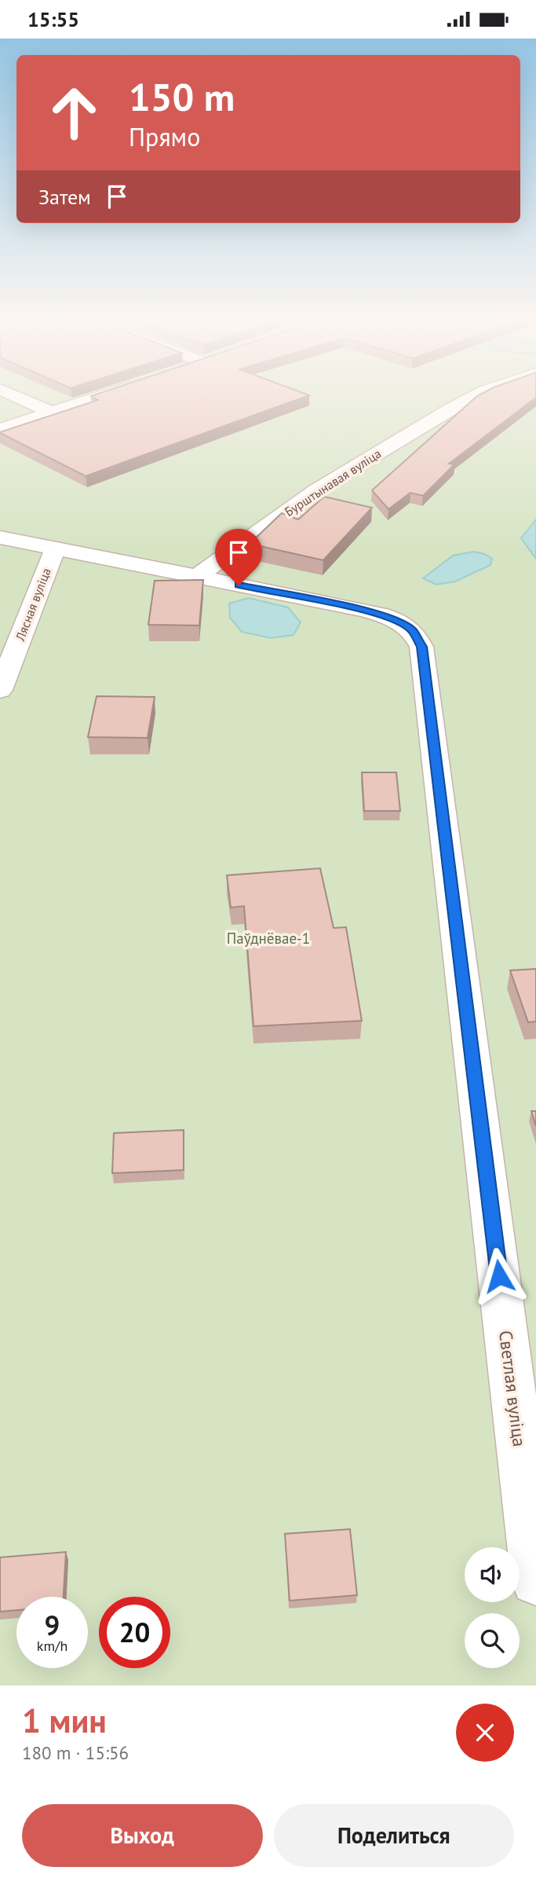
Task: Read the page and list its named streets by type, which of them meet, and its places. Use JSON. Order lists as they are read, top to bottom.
{
  "streets": {
    "lane": ["Бурштынавая вуліца", "Лясная вуліца", "Светлая вуліца"]
  },
  "crossings": [
    ["Бурштынавая вуліца", "Светлая вуліца"],
    ["Лясная вуліца", "Светлая вуліца"]
  ],
  "parks": ["Паўднёвае-1"],
  "page": {
    "status": "15:55",
    "turn": ["150 m", "Прямо"],
    "then": "Затем",
    "speed": "9 km/h",
    "limit": "20",
    "heading": ["1 мин", "180 m · 15:56"],
    "buttons": ["Выход", "Поделиться"]
  }
}
